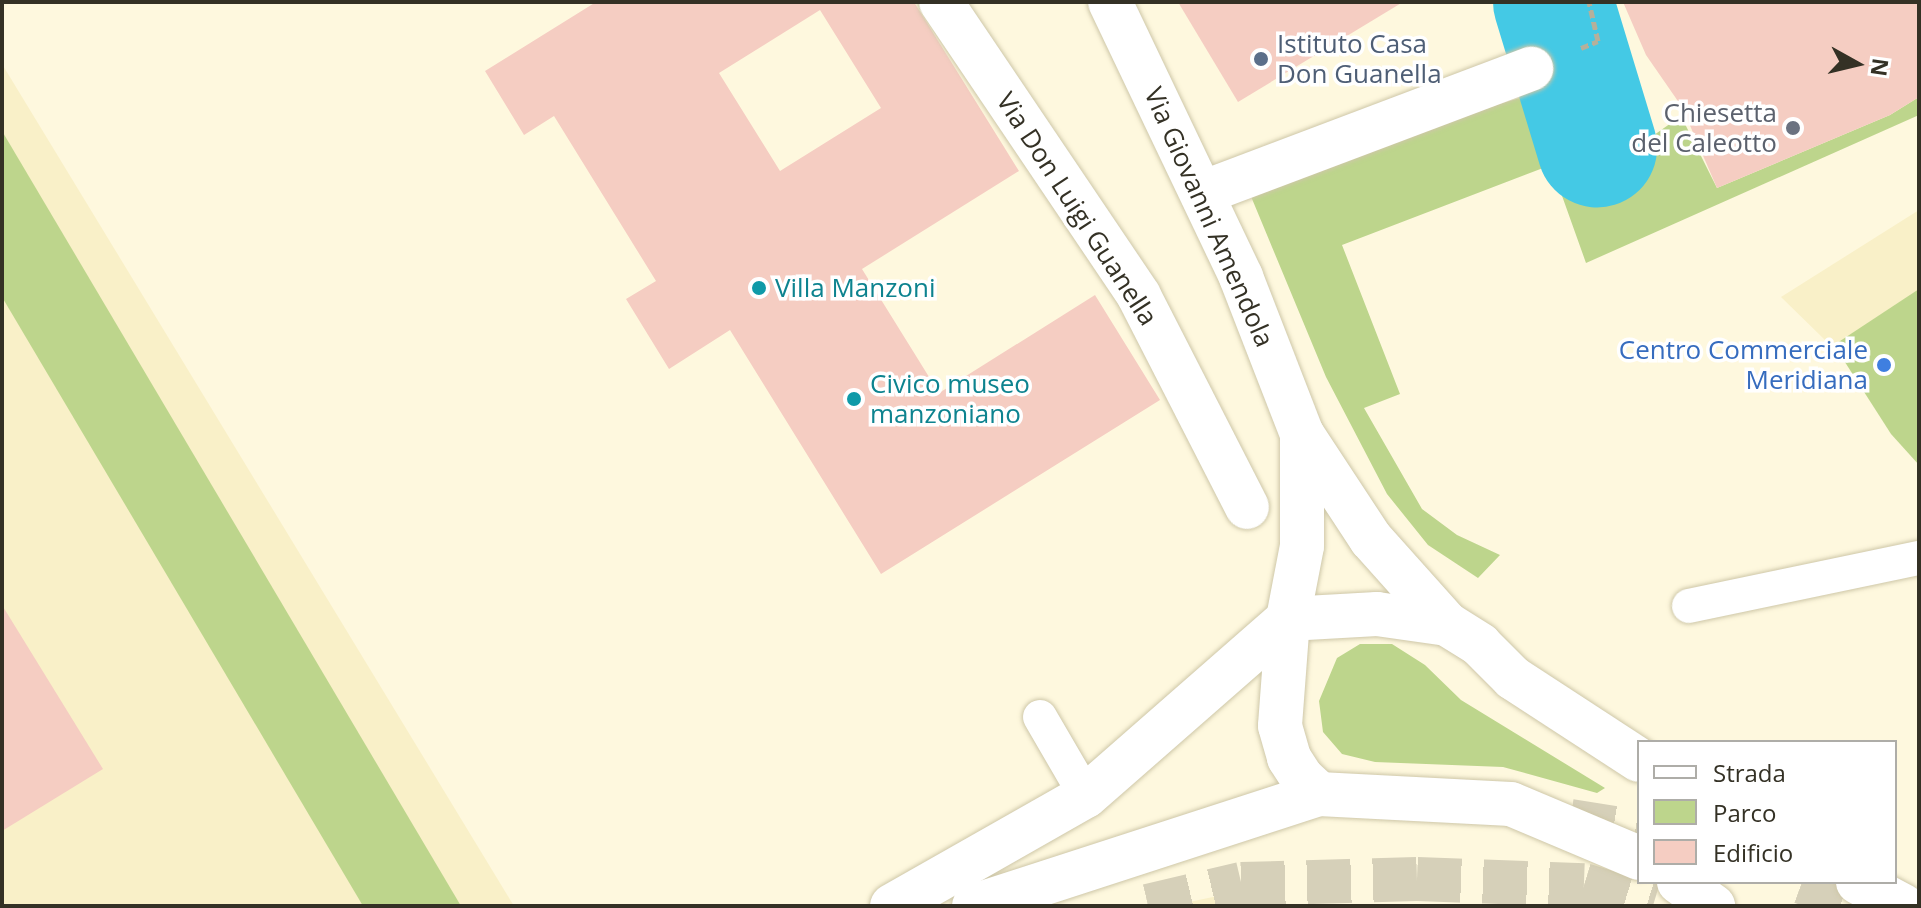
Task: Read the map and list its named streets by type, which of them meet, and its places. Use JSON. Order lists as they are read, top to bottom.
{
  "streets": {
    "street": ["Via Don Luigi Guanella", "Via Giovanni Amendola"]
  },
  "places": [
    "Istituto Casa Don Guanella",
    "Chiesetta del Caleotto",
    "Villa Manzoni",
    "Centro Commerciale Meridiana",
    "Civico museo manzoniano"
  ],
  "legend": ["Strada", "Parco", "Edificio"],
  "north": "right"
}
